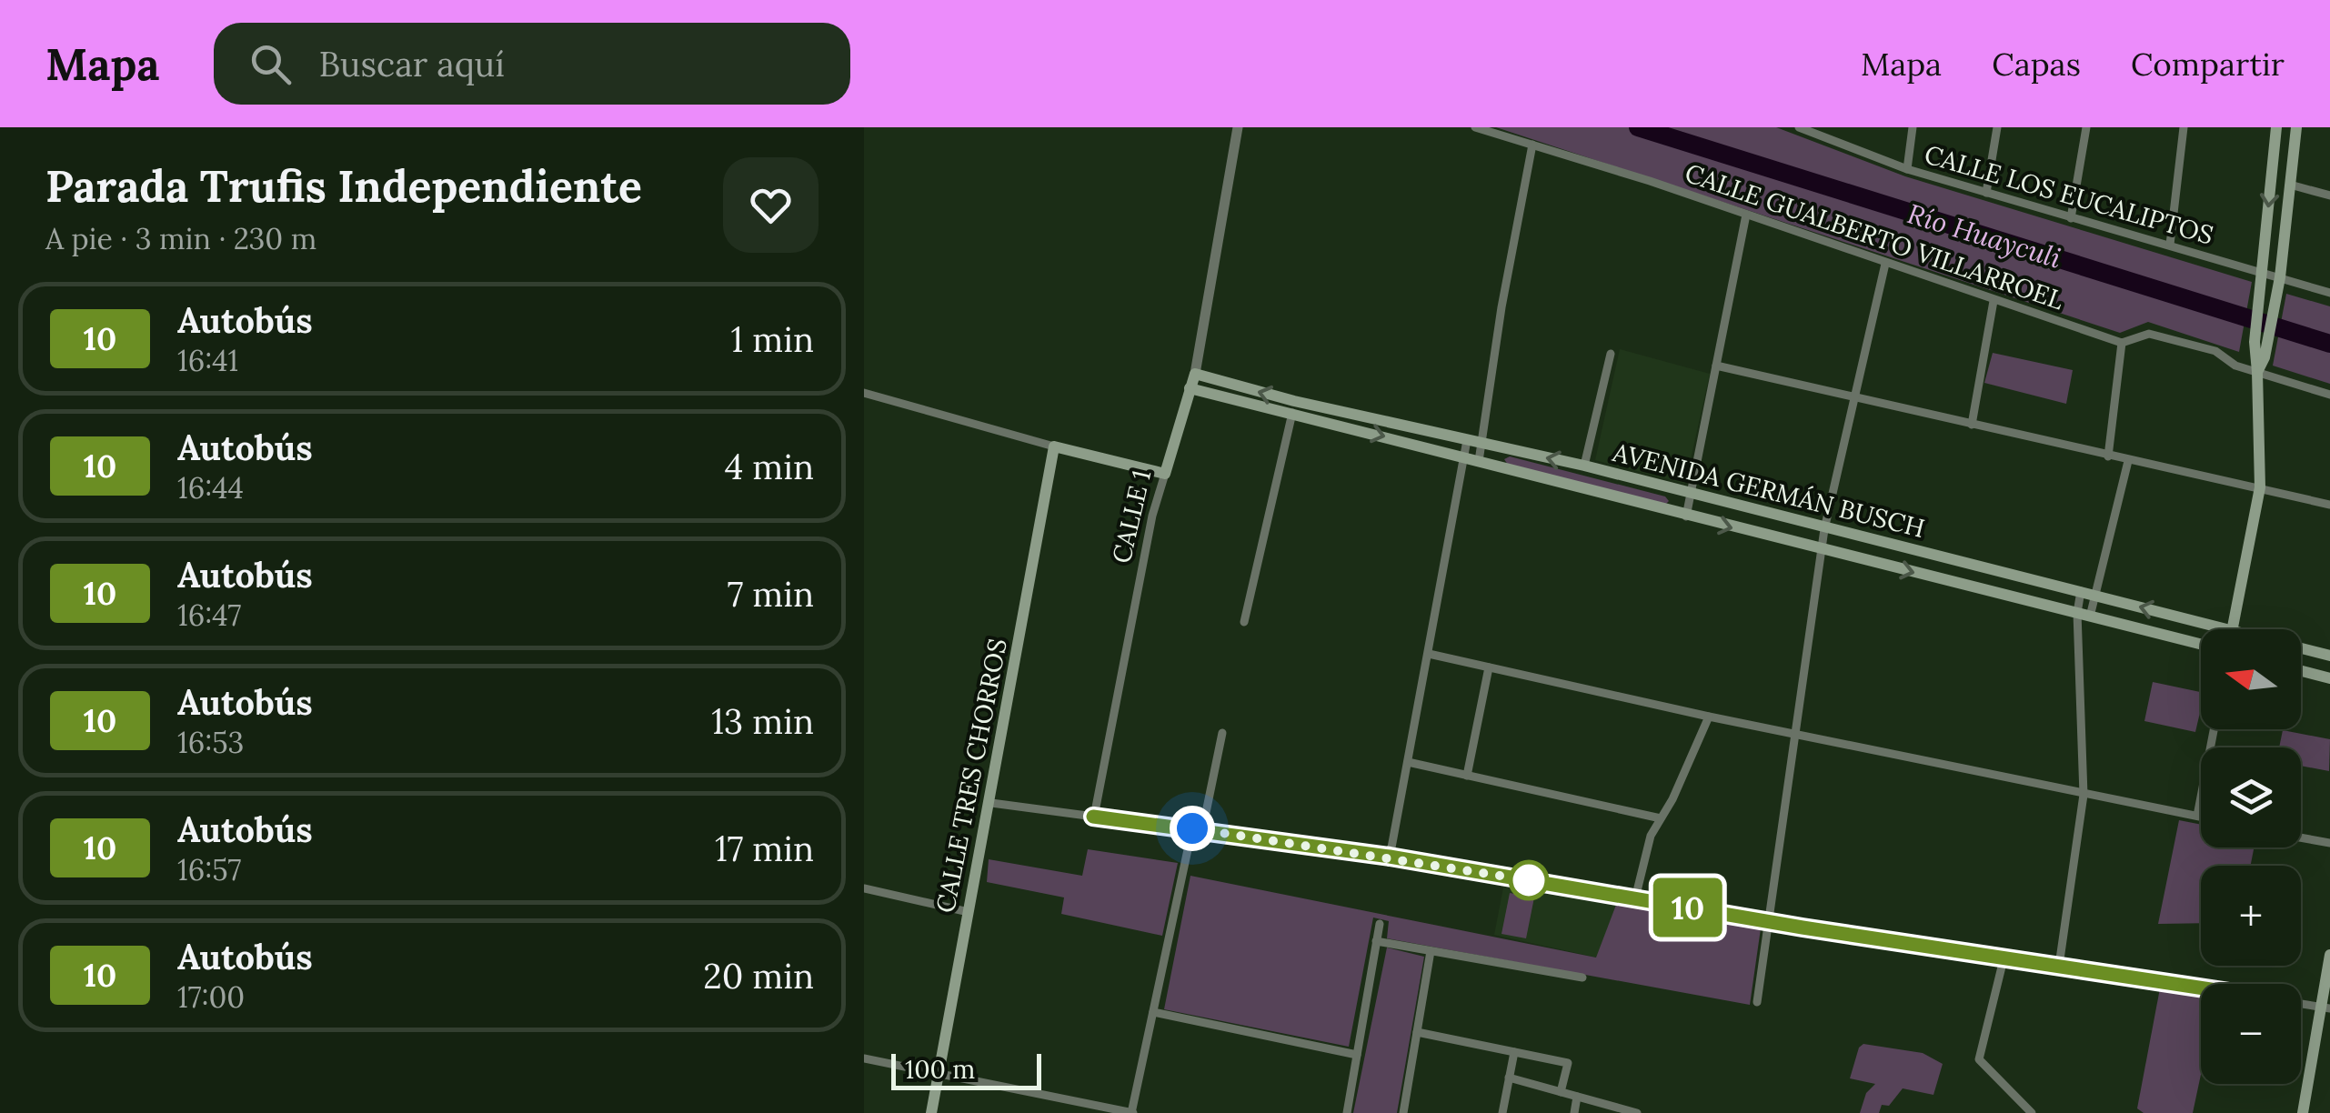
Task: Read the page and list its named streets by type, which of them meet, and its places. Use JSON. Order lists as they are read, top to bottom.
{
  "streets": {
    "main road": ["AVENIDA GERMÁN BUSCH", "CALLE 1", "CALLE TRES CHORROS"],
    "street": ["CALLE LOS EUCALIPTOS", "CALLE GUALBERTO VILLARROEL"]
  },
  "crossings": [
    ["AVENIDA GERMÁN BUSCH", "CALLE 1"]
  ],
  "water": ["Río Huayculi"],
  "lines": ["bus line 10"],
  "scale_bar": "100 m",
  "north": "left",
  "page": {
    "header": "Mapa",
    "search": "Buscar aquí",
    "nav": ["Mapa", "Capas", "Compartir"],
    "heading": ["Parada Trufis Independiente", "A pie · 3 min · 230 m"],
    "on_map": "10",
    "list": [
      {
        "mark": "10",
        "name": "Autobús",
        "note": "16:41",
        "value": "1 min"
      },
      {
        "mark": "10",
        "name": "Autobús",
        "note": "16:44",
        "value": "4 min"
      },
      {
        "mark": "10",
        "name": "Autobús",
        "note": "16:47",
        "value": "7 min"
      },
      {
        "mark": "10",
        "name": "Autobús",
        "note": "16:53",
        "value": "13 min"
      },
      {
        "mark": "10",
        "name": "Autobús",
        "note": "16:57",
        "value": "17 min"
      },
      {
        "mark": "10",
        "name": "Autobús",
        "note": "17:00",
        "value": "20 min"
      }
    ],
    "map_buttons": ["+", "−"],
    "scale": "100 m"
  }
}
